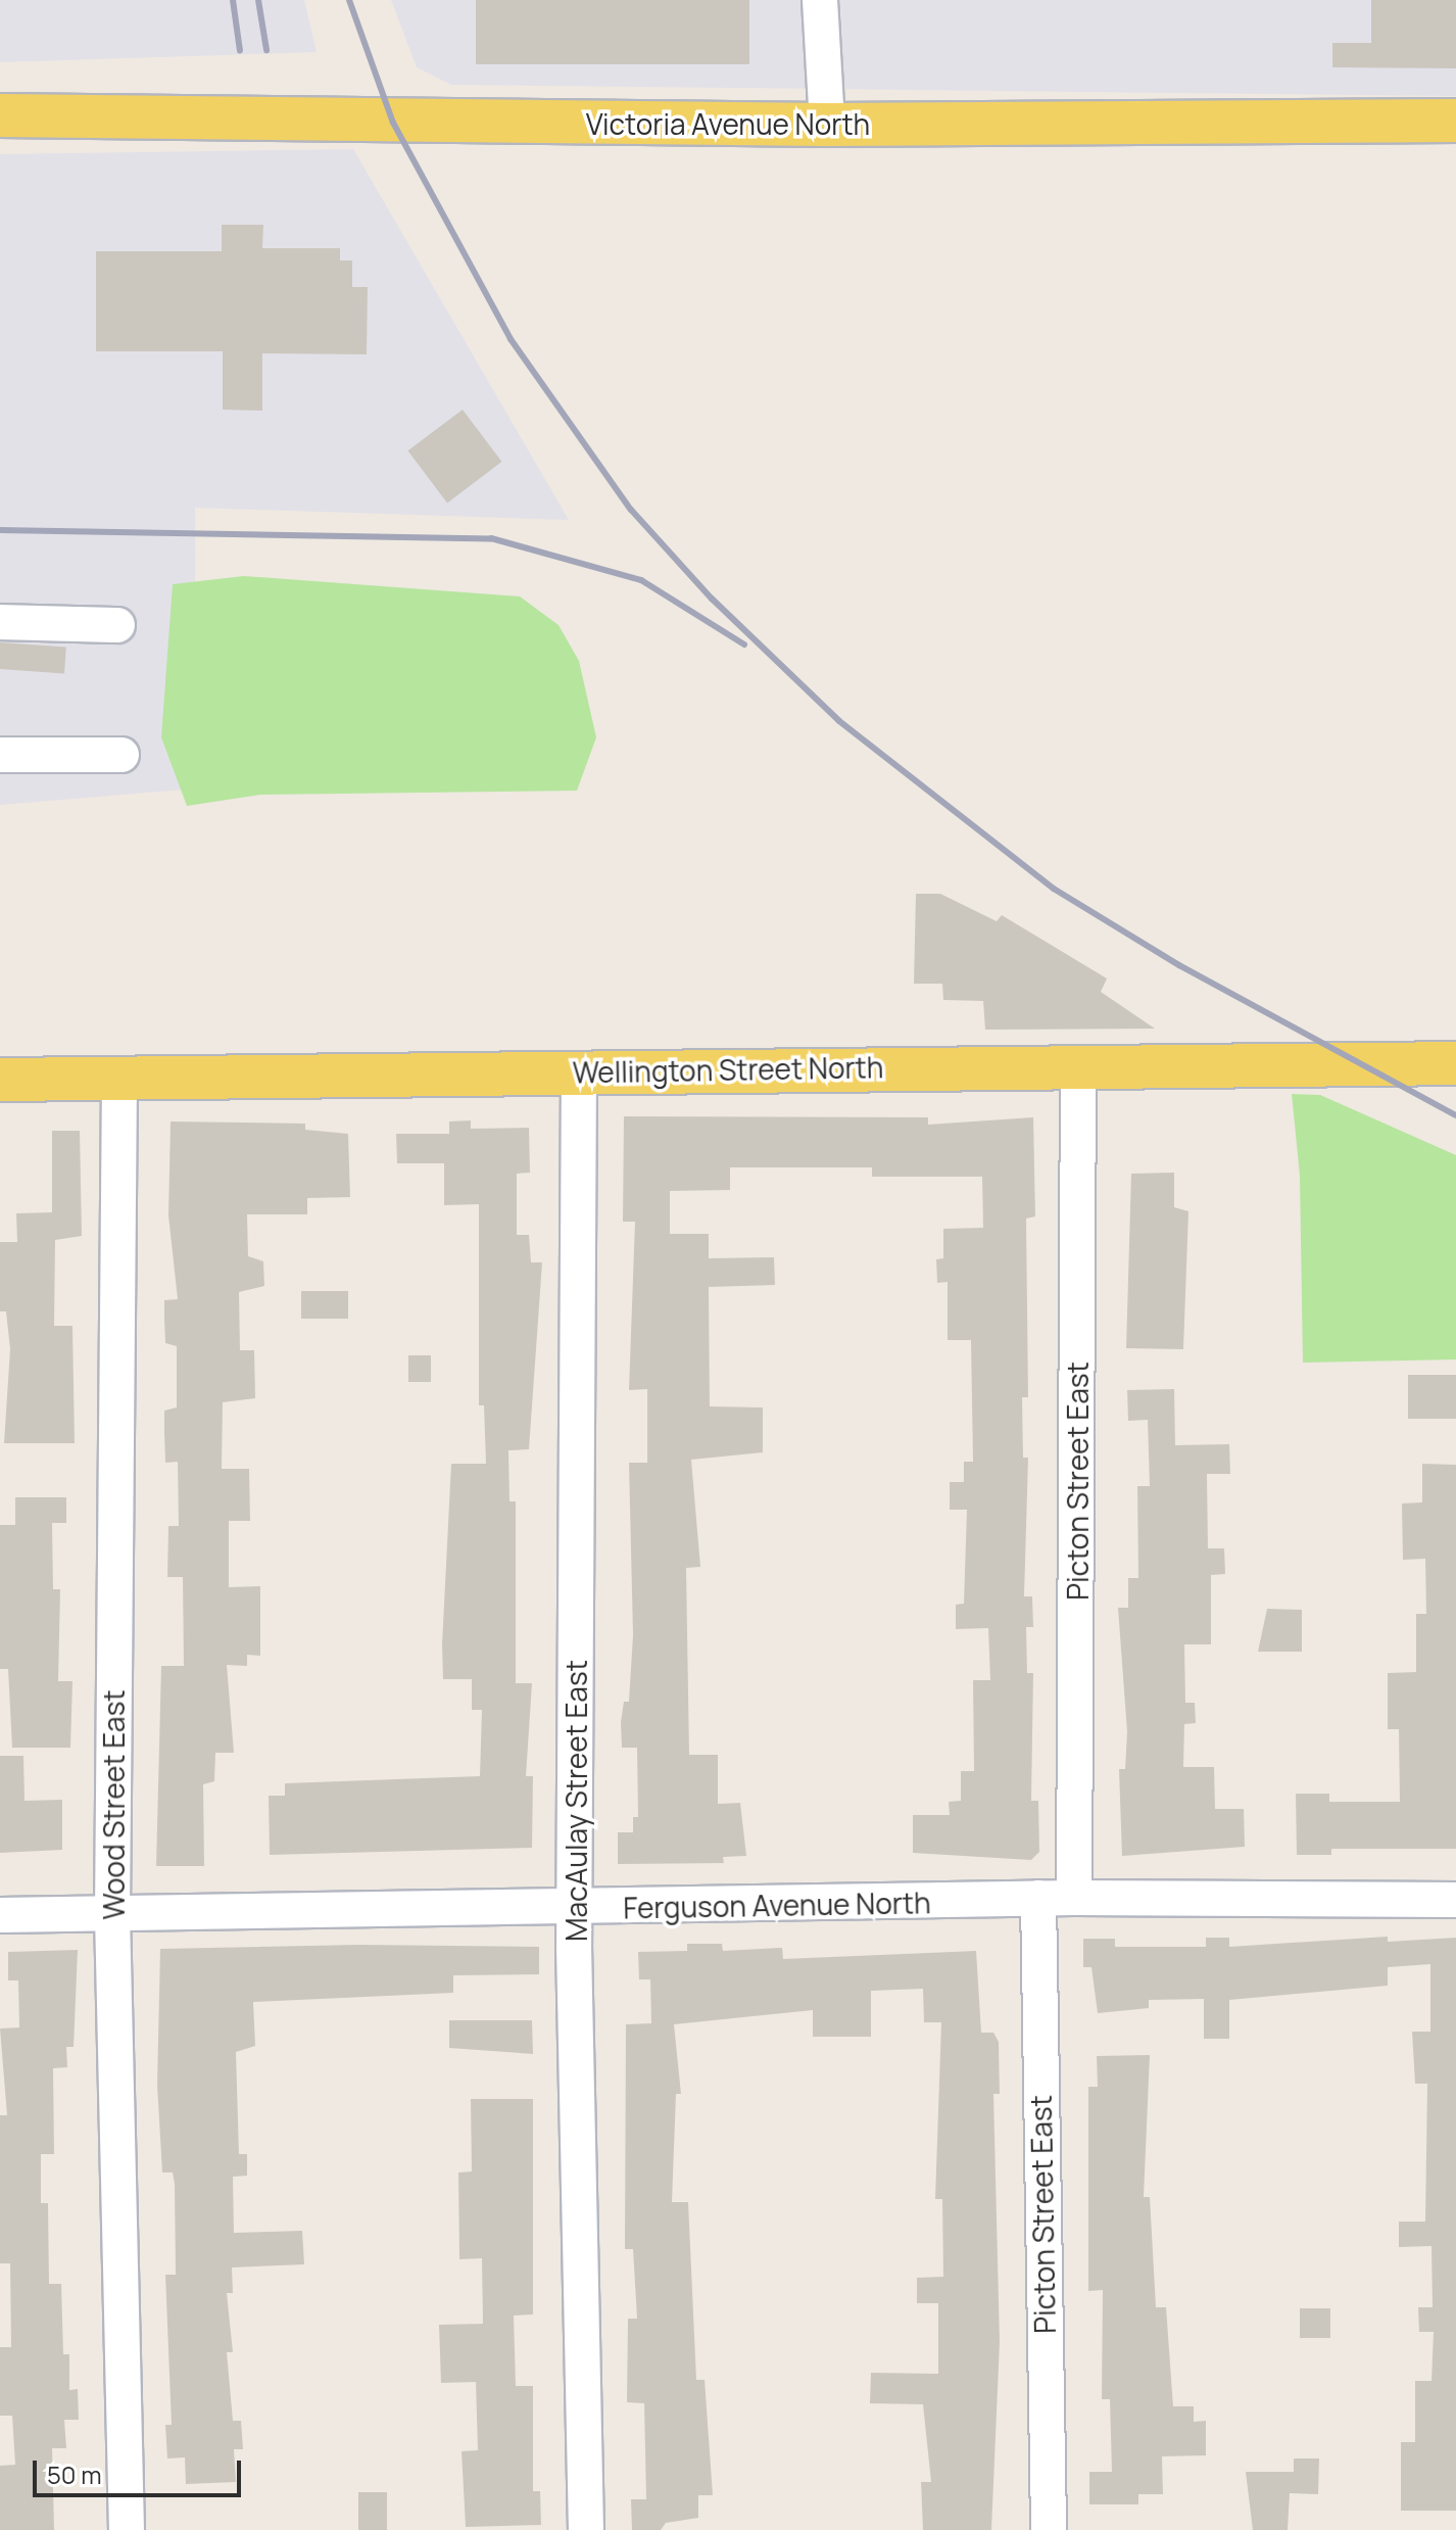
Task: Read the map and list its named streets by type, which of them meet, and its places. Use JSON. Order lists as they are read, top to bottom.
{
  "streets": {
    "main road": ["Victoria Avenue North", "Wellington Street North"],
    "street": [
      "Picton Street East",
      "MacAulay Street East",
      "Wood Street East",
      "Ferguson Avenue North"
    ]
  },
  "crossings": [
    ["Wellington Street North", "Picton Street East"],
    ["Wellington Street North", "MacAulay Street East"],
    ["Wellington Street North", "Wood Street East"],
    ["Picton Street East", "Ferguson Avenue North"],
    ["MacAulay Street East", "Ferguson Avenue North"],
    ["Wood Street East", "Ferguson Avenue North"]
  ],
  "scale_bar": "50 m"
}
